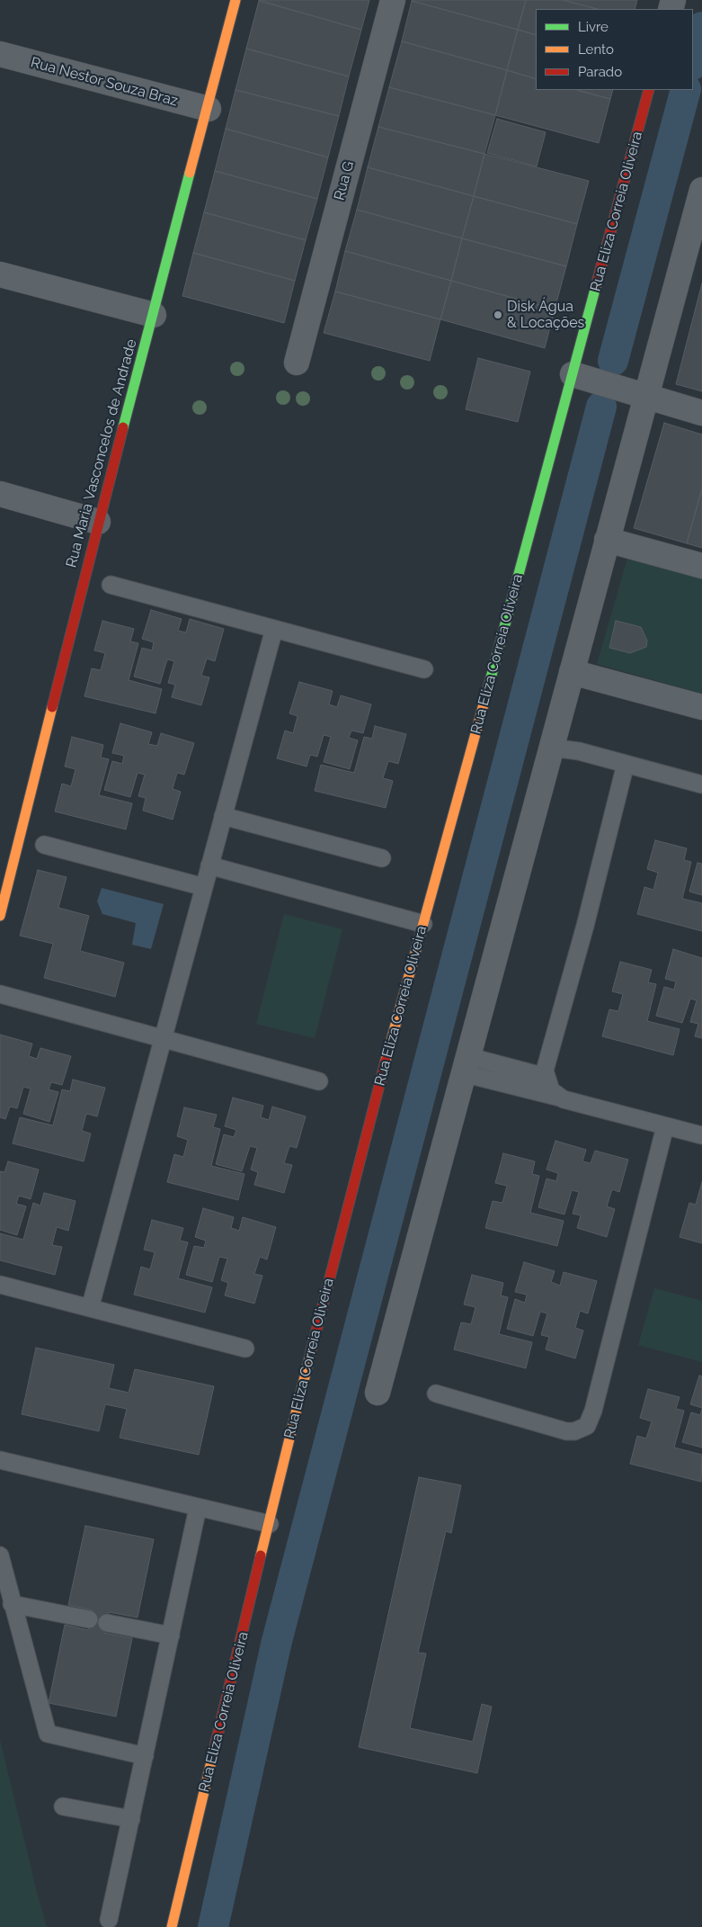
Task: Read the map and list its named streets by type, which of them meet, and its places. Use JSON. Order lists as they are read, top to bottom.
{
  "streets": {
    "street": [
      "Rua Nestor Souza Braz",
      "Rua G",
      "Rua Eliza Correia Oliveira",
      "Rua Maria Vasconcelos de Andrade"
    ]
  },
  "crossings": [
    ["Rua Nestor Souza Braz", "Rua Maria Vasconcelos de Andrade"]
  ],
  "places": ["Disk Água & Locações"],
  "legend": ["Livre", "Lento", "Parado"]
}
